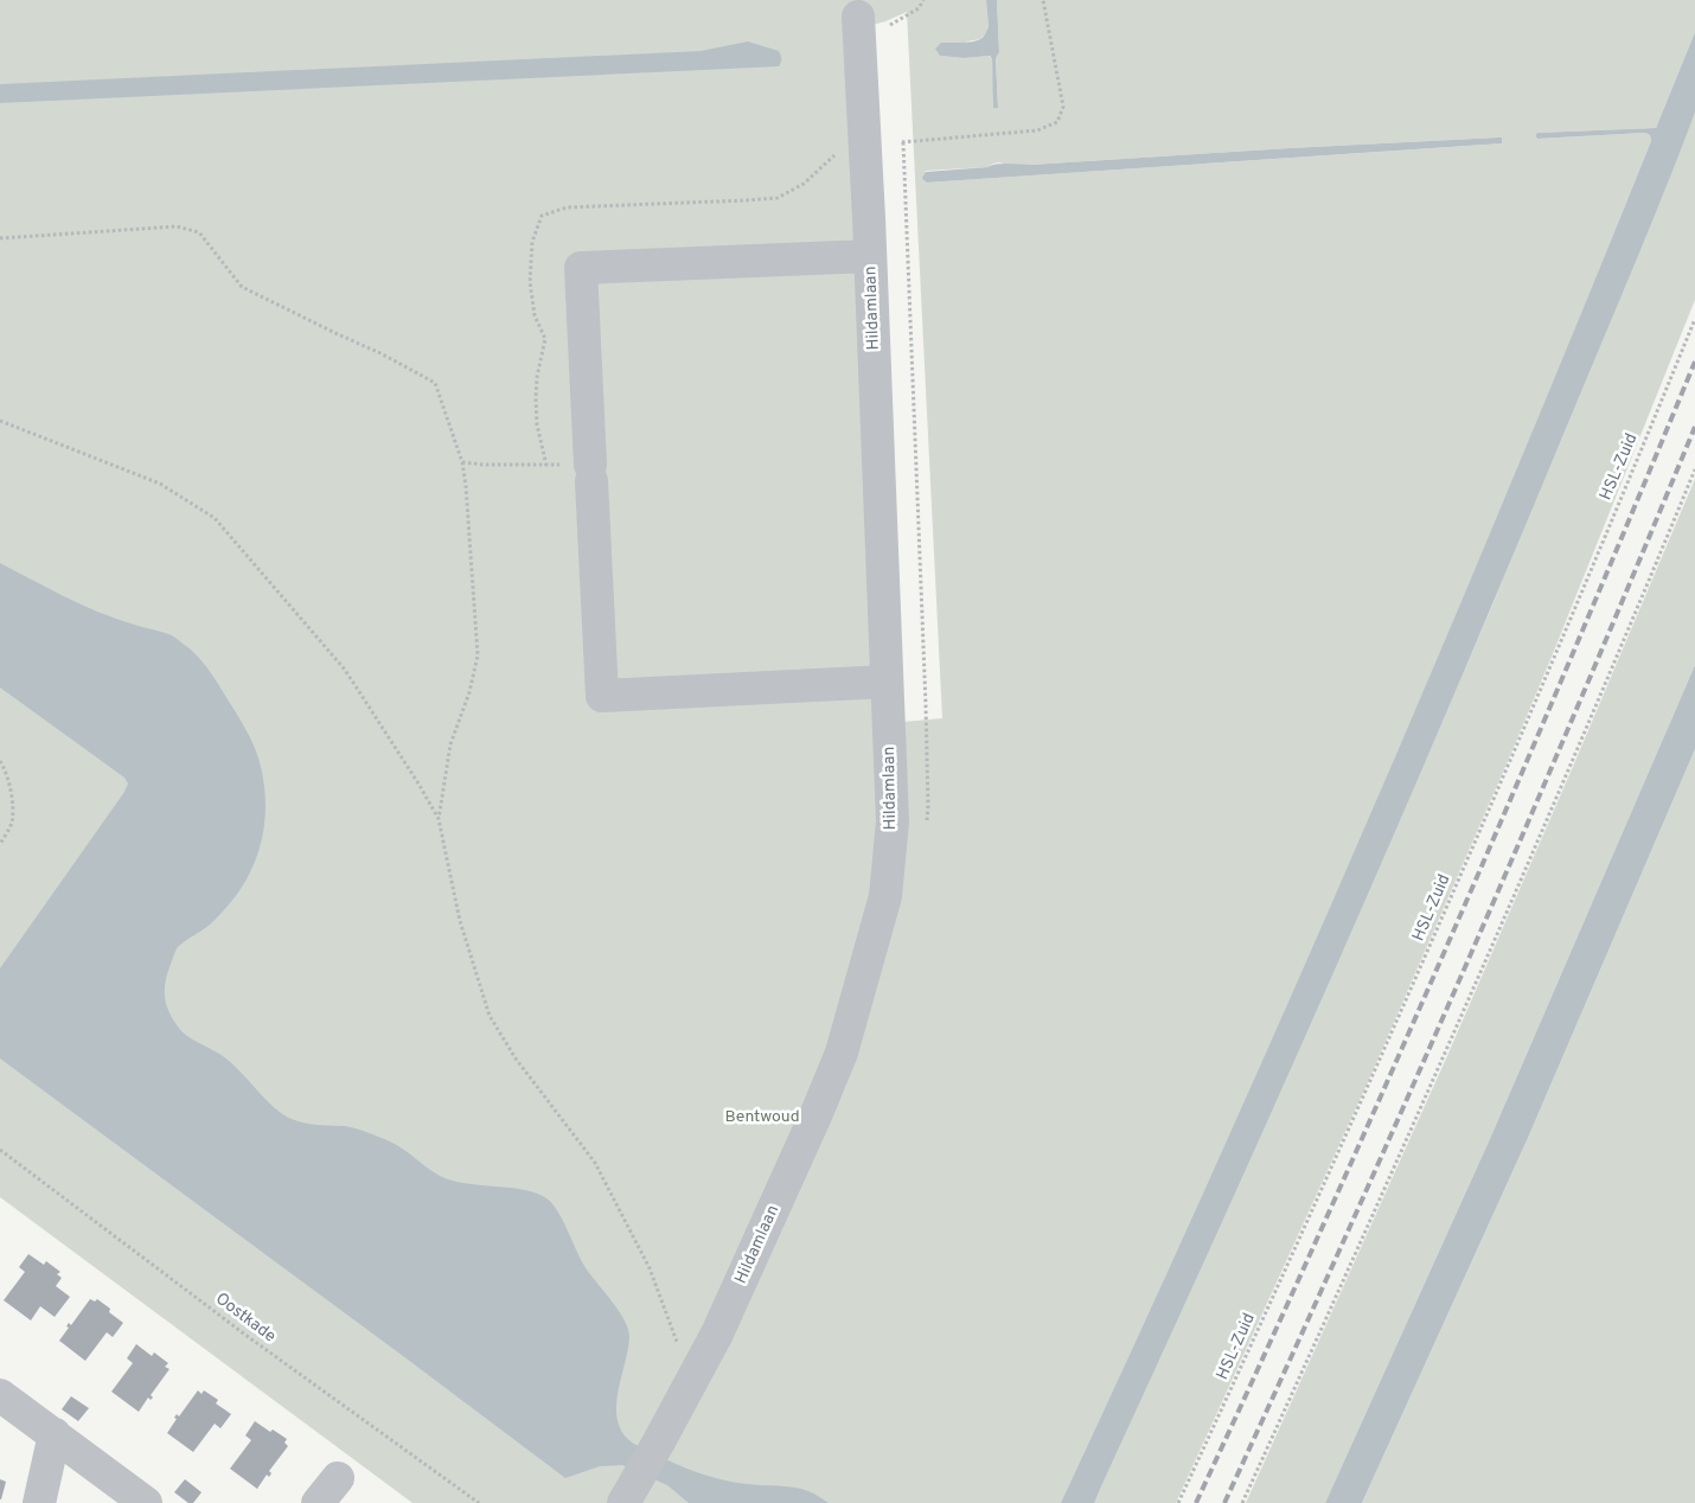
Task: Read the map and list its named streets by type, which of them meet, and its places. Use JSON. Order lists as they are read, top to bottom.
{
  "streets": {
    "street": ["Hildamlaan"],
    "path": ["HSL-Zuid", "Oostkade"]
  },
  "parks": ["Bentwoud"]
}
